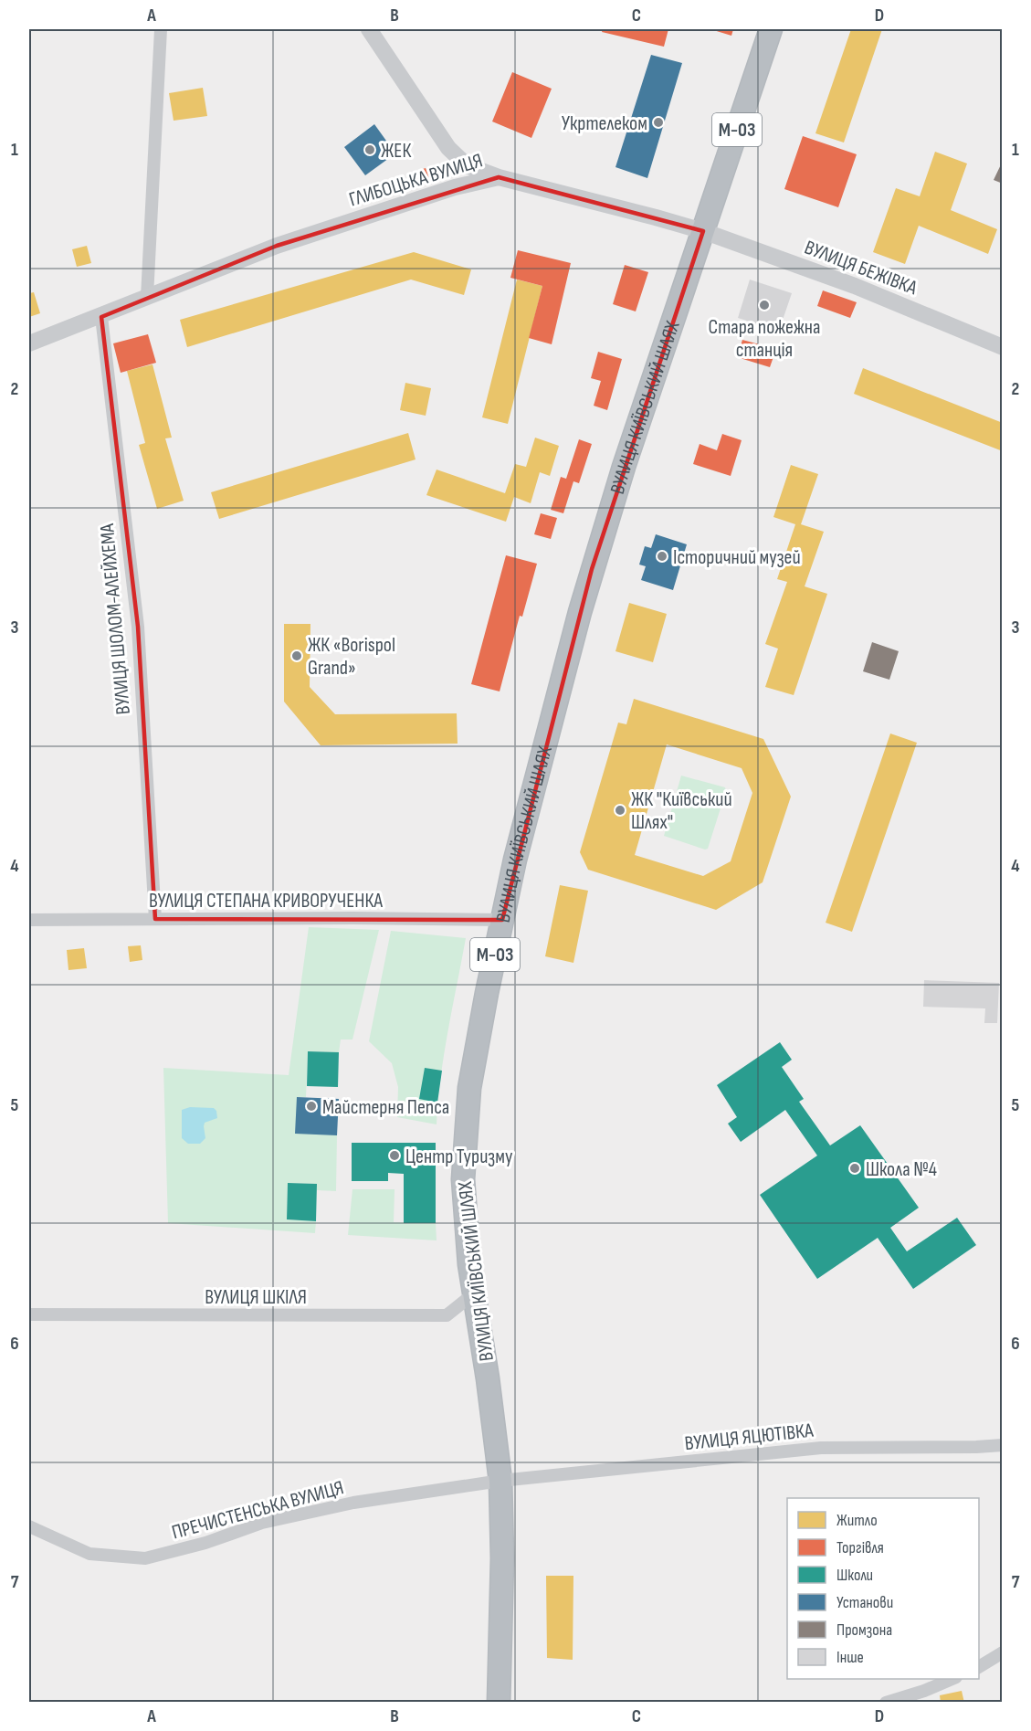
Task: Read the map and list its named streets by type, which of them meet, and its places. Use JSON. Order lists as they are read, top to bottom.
{
  "streets": {
    "highway": ["М-03", "ВУЛИЦЯ КИЇВСЬКИЙ ШЛЯХ"],
    "street": [
      "ГЛИБОЦЬКА ВУЛИЦЯ",
      "ВУЛИЦЯ БЕЖІВКА",
      "ВУЛИЦЯ ШОЛОМ-АЛЕЙХЕМА",
      "ВУЛИЦЯ СТЕПАНА КРИВОРУЧЕНКА",
      "ВУЛИЦЯ ШКІЛЯ",
      "ВУЛИЦЯ ЯЦЮТІВКА",
      "ПРЕЧИСТЕНСЬКА ВУЛИЦЯ"
    ]
  },
  "crossings": [
    ["ГЛИБОЦЬКА ВУЛИЦЯ", "ВУЛИЦЯ БЕЖІВКА"],
    ["ГЛИБОЦЬКА ВУЛИЦЯ", "ВУЛИЦЯ КИЇВСЬКИЙ ШЛЯХ"],
    ["ГЛИБОЦЬКА ВУЛИЦЯ", "ВУЛИЦЯ ШОЛОМ-АЛЕЙХЕМА"],
    ["ВУЛИЦЯ БЕЖІВКА", "ВУЛИЦЯ КИЇВСЬКИЙ ШЛЯХ"],
    ["ВУЛИЦЯ КИЇВСЬКИЙ ШЛЯХ", "ВУЛИЦЯ СТЕПАНА КРИВОРУЧЕНКА"],
    ["ВУЛИЦЯ КИЇВСЬКИЙ ШЛЯХ", "ВУЛИЦЯ ШКІЛЯ"],
    ["ВУЛИЦЯ КИЇВСЬКИЙ ШЛЯХ", "ВУЛИЦЯ ЯЦЮТІВКА"],
    ["ВУЛИЦЯ КИЇВСЬКИЙ ШЛЯХ", "ПРЕЧИСТЕНСЬКА ВУЛИЦЯ"],
    ["ВУЛИЦЯ ШОЛОМ-АЛЕЙХЕМА", "ВУЛИЦЯ СТЕПАНА КРИВОРУЧЕНКА"],
    ["ВУЛИЦЯ ЯЦЮТІВКА", "ПРЕЧИСТЕНСЬКА ВУЛИЦЯ"]
  ],
  "places": [
    "Укртелеком",
    "ЖЕК",
    "Стара пожежна станція",
    "Історичний музей",
    "ЖК «Borispol Grand»",
    "ЖК \"Київський Шлях\"",
    "Майстерня Пепса",
    "Центр Туризму",
    "Школа №4"
  ],
  "legend": [
    "Житло",
    "Торгівля",
    "Школи",
    "Установи",
    "Промзона",
    "Інше"
  ],
  "grid": {
    "columns": [
      "A",
      "B",
      "C",
      "D"
    ],
    "rows": [
      "1",
      "2",
      "3",
      "4",
      "5",
      "6",
      "7"
    ]
  }
}
